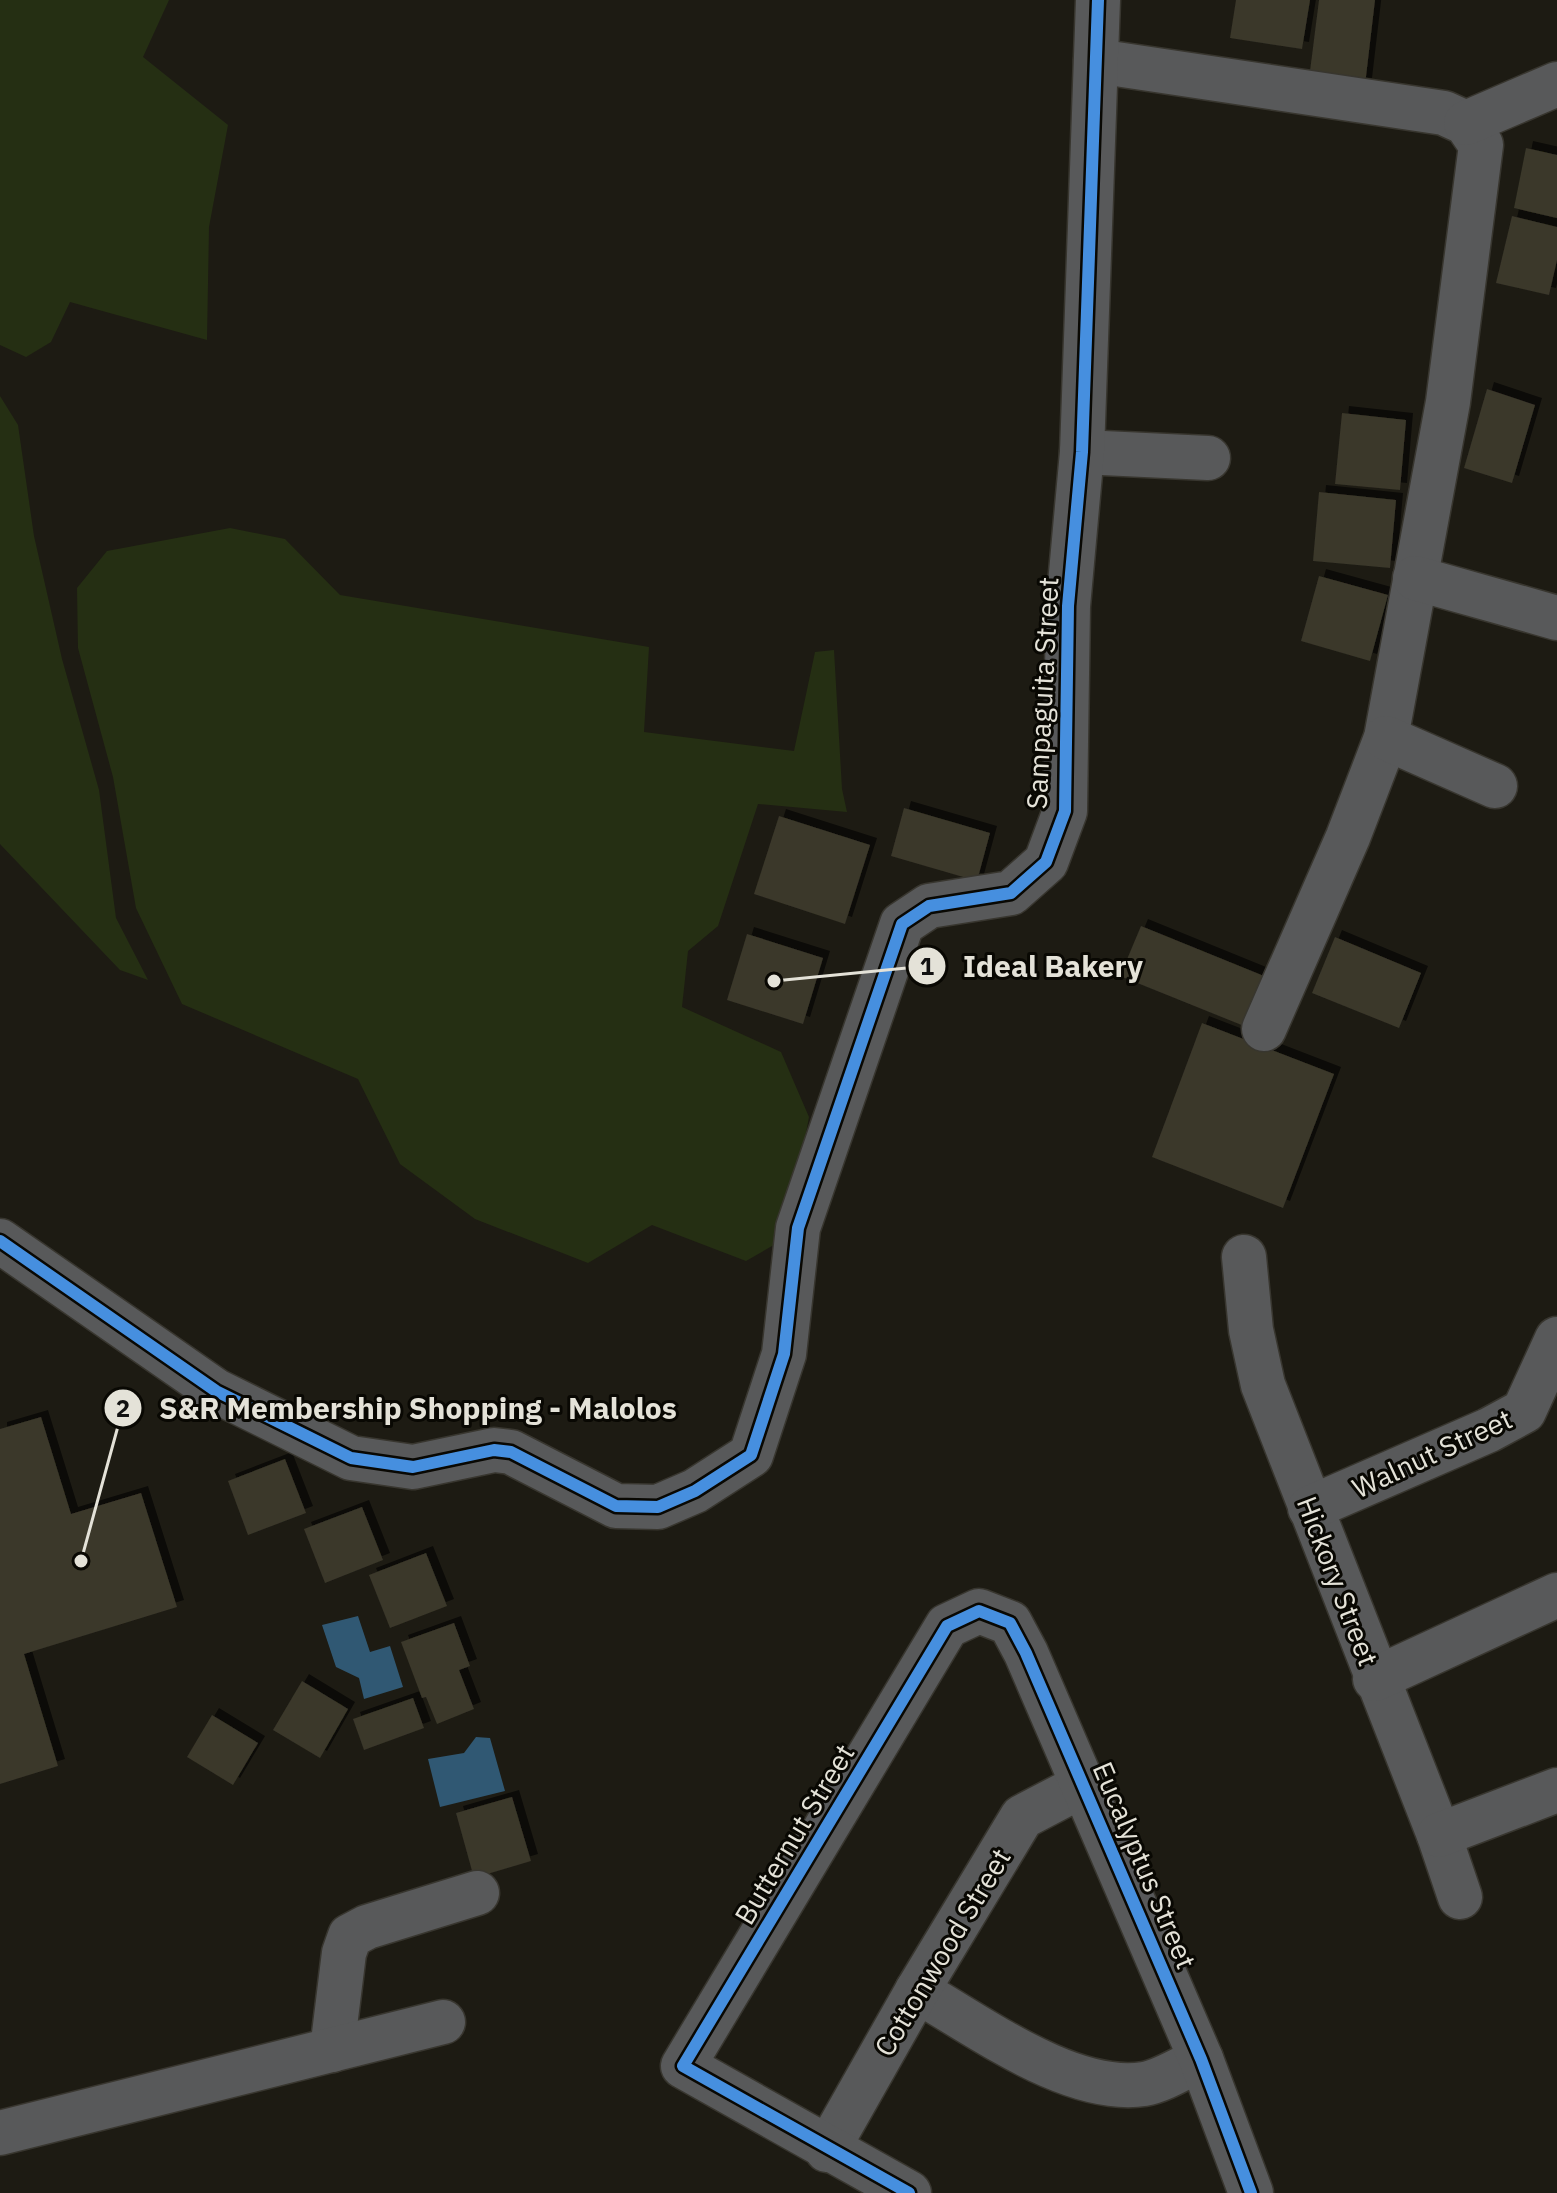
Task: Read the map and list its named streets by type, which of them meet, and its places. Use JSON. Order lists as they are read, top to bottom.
{
  "streets": {
    "street": [
      "Sampaguita Street",
      "Walnut Street",
      "Hickory Street",
      "Butternut Street",
      "Eucalyptus Street",
      "Cottonwood Street"
    ]
  },
  "crossings": [
    ["Walnut Street", "Hickory Street"],
    ["Butternut Street", "Eucalyptus Street"],
    ["Butternut Street", "Cottonwood Street"],
    ["Eucalyptus Street", "Cottonwood Street"]
  ],
  "places": ["Ideal Bakery", "S&R Membership Shopping - Malolos"]
}
